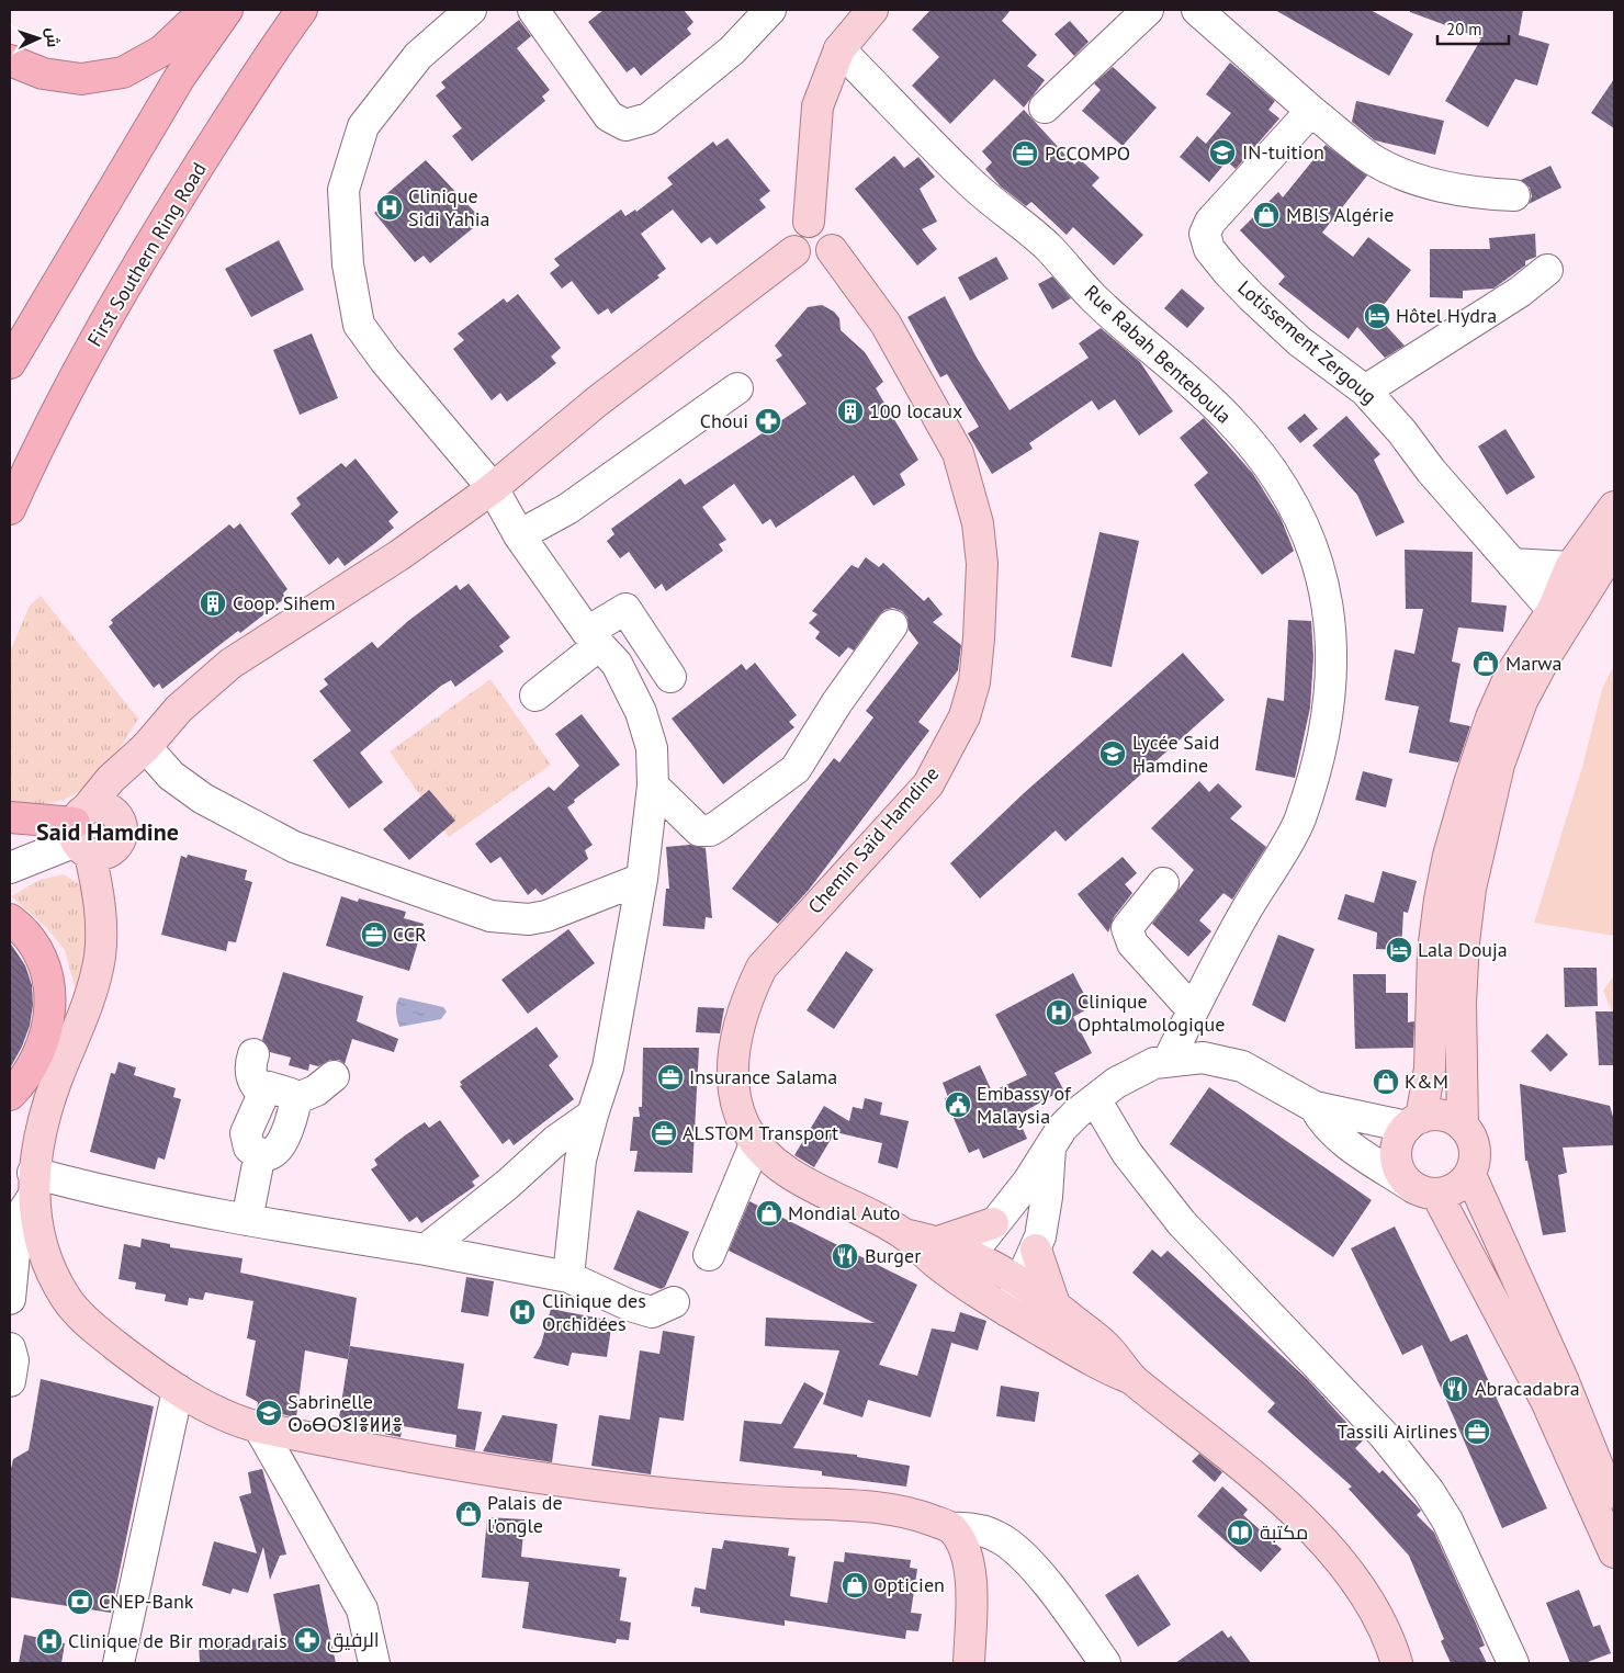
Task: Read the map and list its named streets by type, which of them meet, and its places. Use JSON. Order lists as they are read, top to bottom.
{
  "streets": {
    "highway": ["First Southern Ring Road"],
    "main road": ["Chemin Saïd Hamdine"],
    "street": ["Lotissement Zergoug", "Rue Rabah Benteboula"]
  },
  "districts": ["Said Hamdine"],
  "places": {
    "school or university": ["IN-tuition", "Lycée Said Hamdine", "Sabrinelle ⵙⴰⴱⵔⵉⵏⴻⵍⵍⴻ"],
    "office": [
      "PCCOMPO",
      "CCR",
      "Insurance Salama",
      "ALSTOM Transport",
      "Tassili Airlines"
    ],
    "hospital": [
      "Clinique Sidi Yahia",
      "Clinique Ophtalmologique",
      "Clinique des Orchidées",
      "Clinique de Bir morad rais"
    ],
    "shop": [
      "MBIS Algérie",
      "Marwa",
      "K&M",
      "Mondial Auto",
      "Palais de l'ongle",
      "Opticien"
    ],
    "hotel": ["Hôtel Hydra", "Lala Douja"],
    "building": ["100 locaux", "Coop. Sihem"],
    "pharmacy": ["Choui", "الرفيق"],
    "public building": ["Embassy of Malaysia"],
    "restaurant": ["Burger", "Abracadabra"],
    "library": ["مكتبة"],
    "bank": ["CNEP-Bank"]
  },
  "scale_bar": "20 m",
  "north": "right"
}
